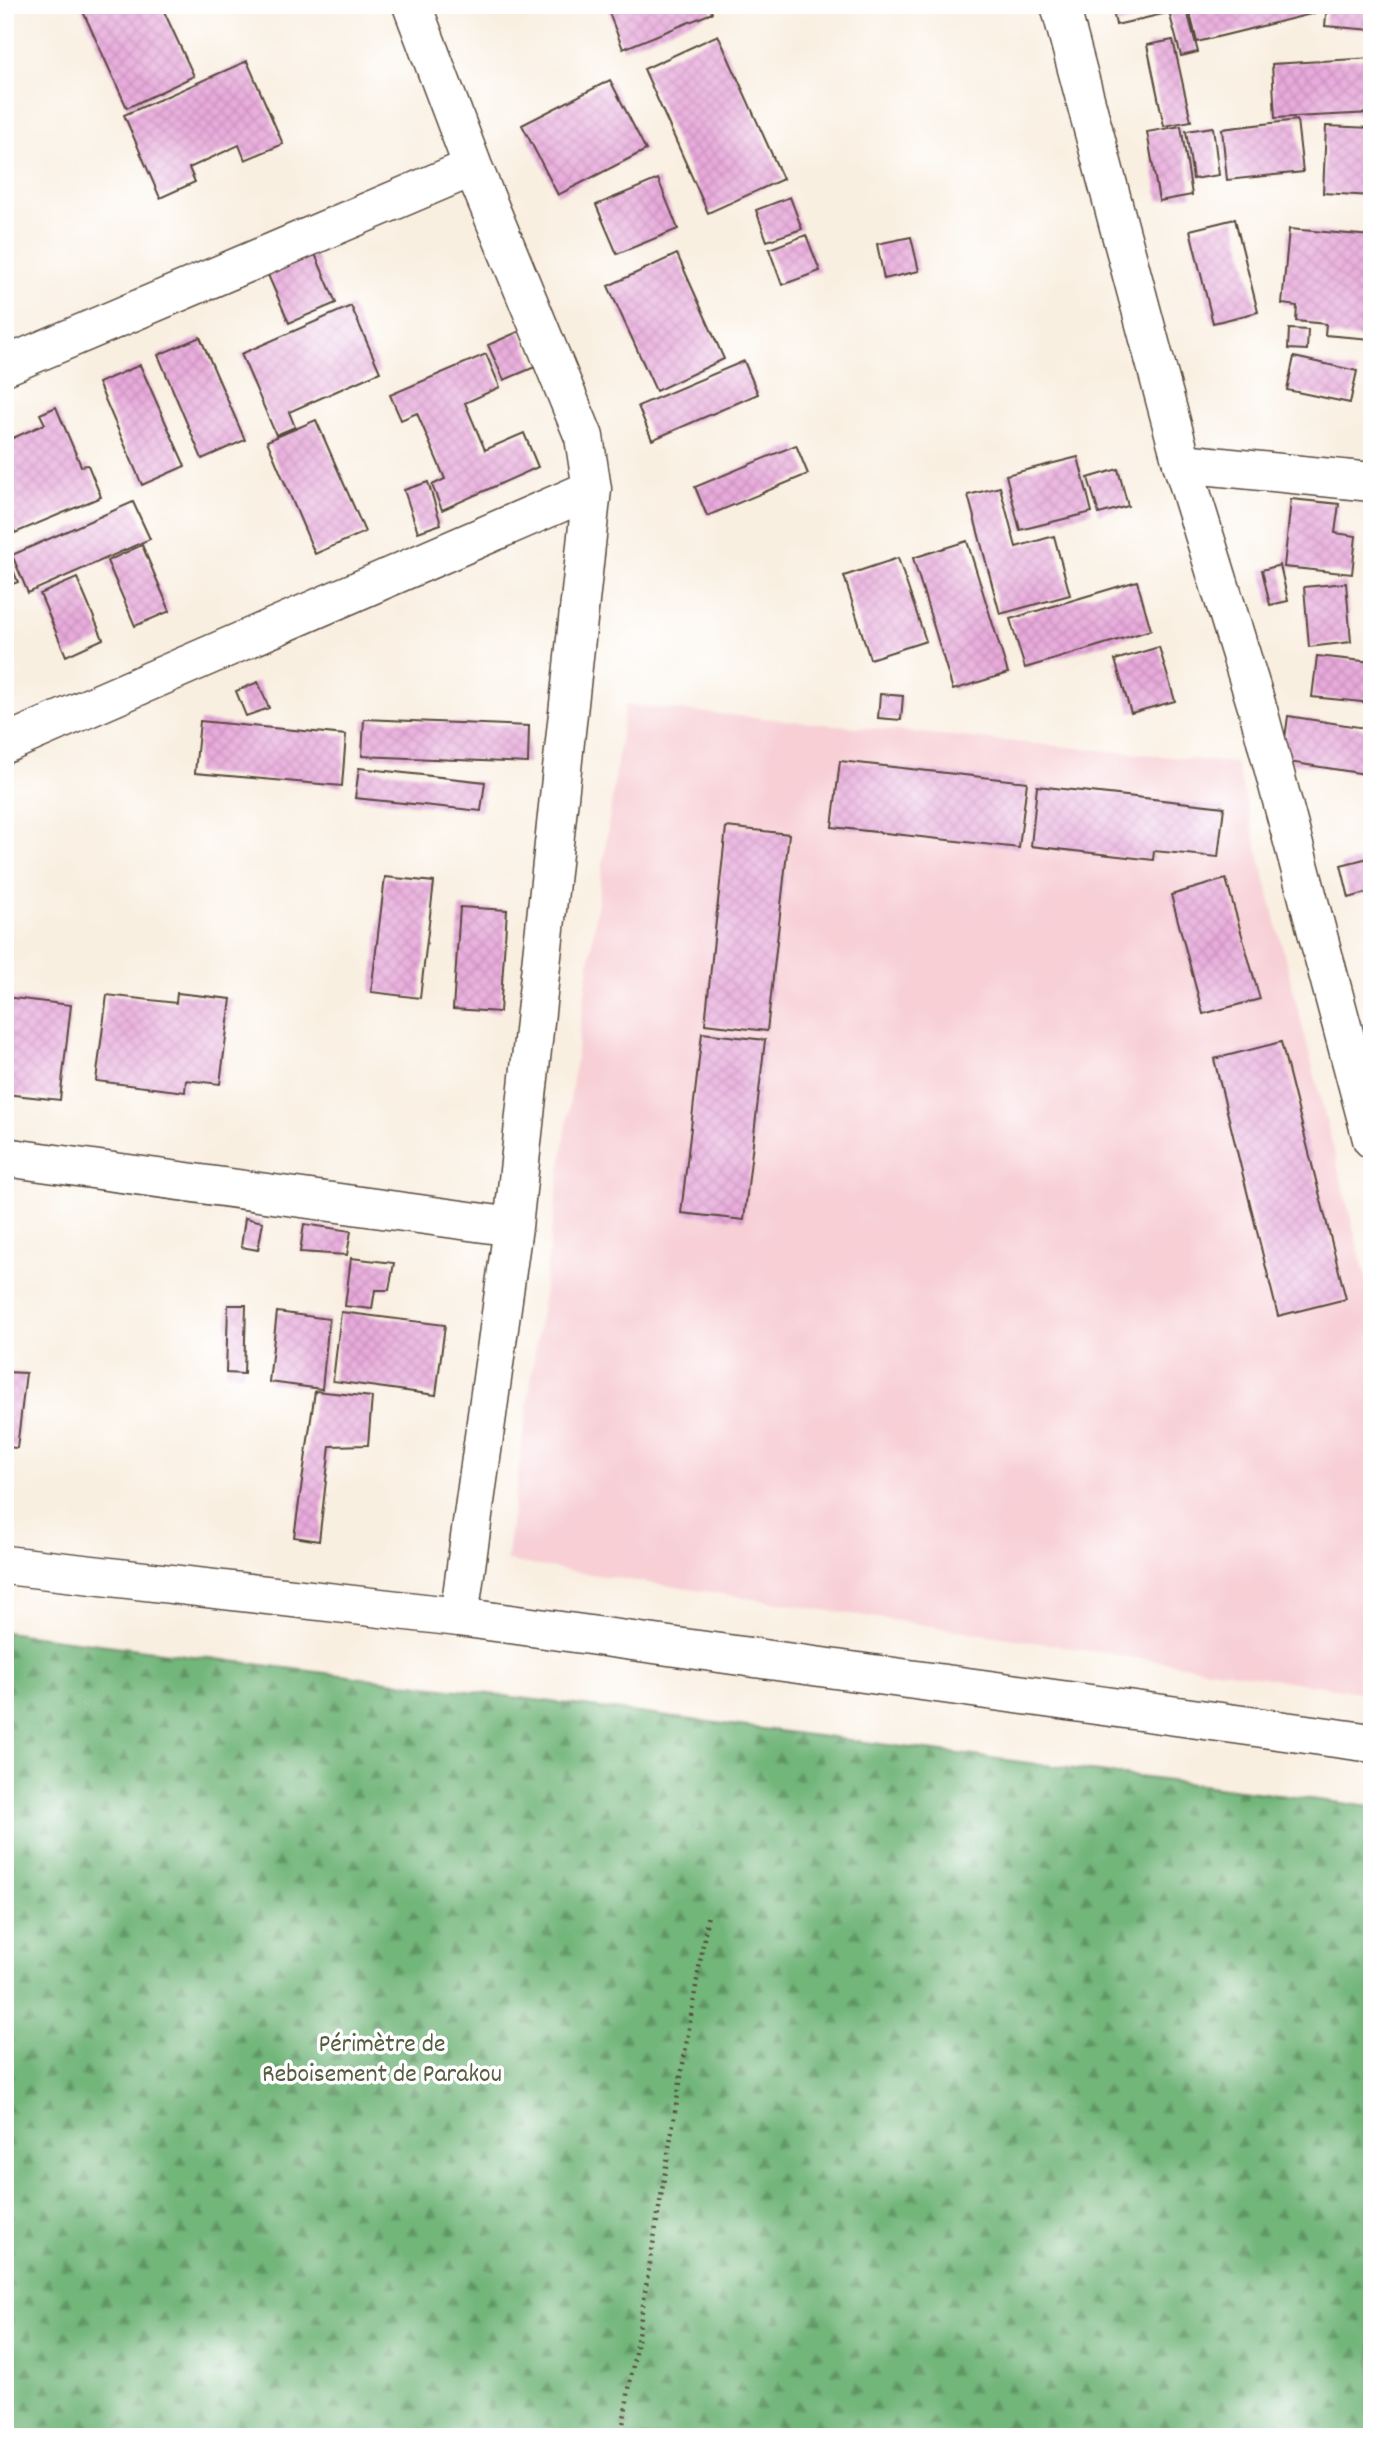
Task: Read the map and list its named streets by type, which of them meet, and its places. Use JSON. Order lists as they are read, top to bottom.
{
  "parks": ["Périmètre de Reboisement de Parakou"]
}
